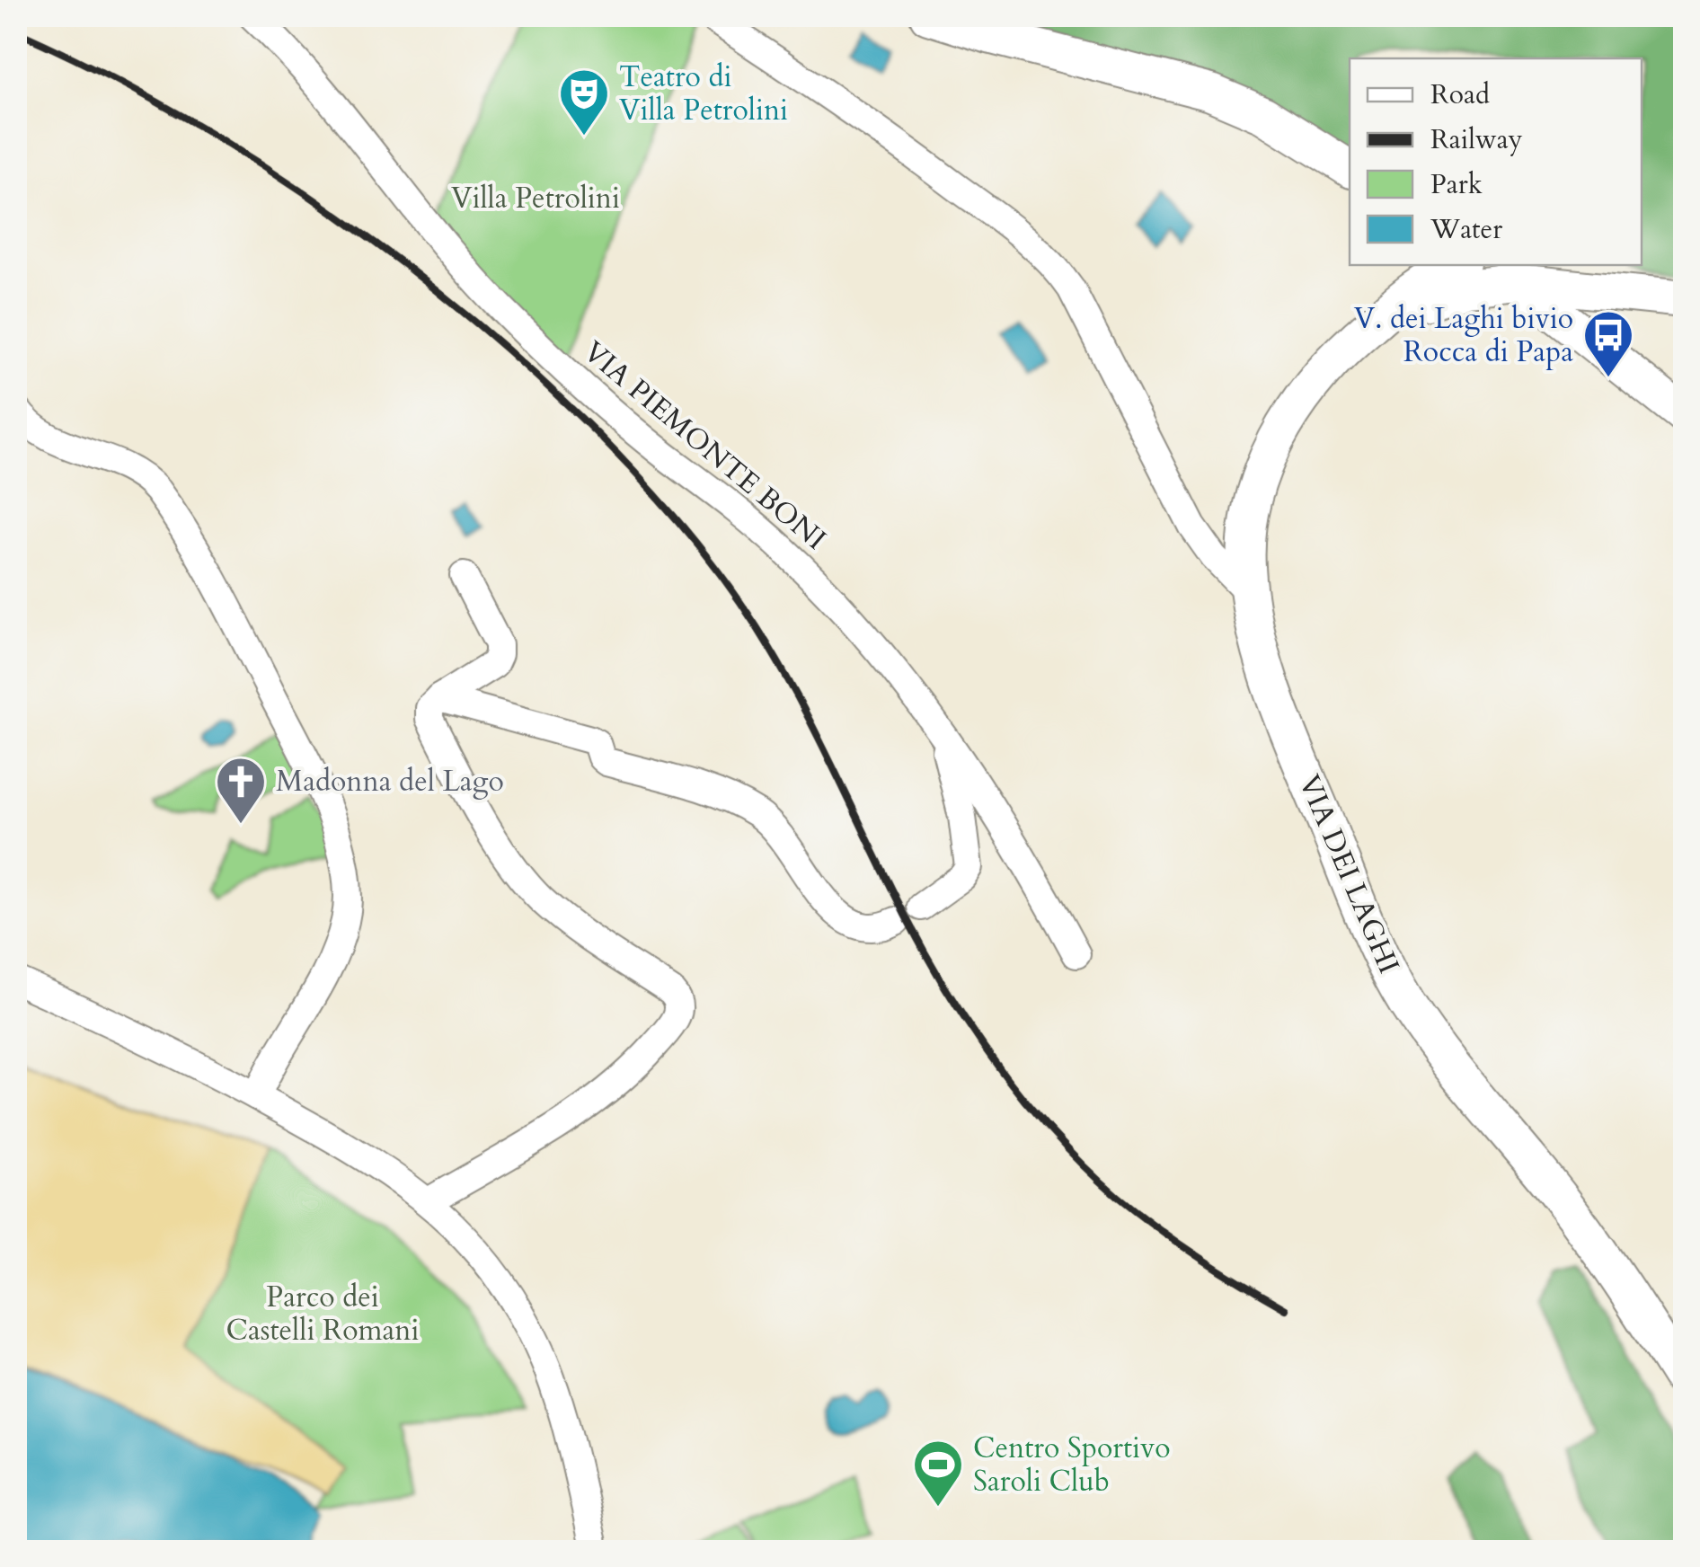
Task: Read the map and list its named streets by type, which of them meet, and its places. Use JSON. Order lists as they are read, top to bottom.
{
  "streets": {
    "main road": ["VIA DEI LAGHI"],
    "street": ["VIA PIEMONTE BONI"]
  },
  "parks": ["Villa Petrolini", "Parco dei Castelli Romani"],
  "places": {
    "theatre": ["Teatro di Villa Petrolini"],
    "bus stop": ["V. dei Laghi bivio Rocca di Papa"],
    "church": ["Madonna del Lago"],
    "sports": ["Centro Sportivo Saroli Club"]
  },
  "legend": [
    "Road",
    "Railway",
    "Park",
    "Water"
  ]
}
